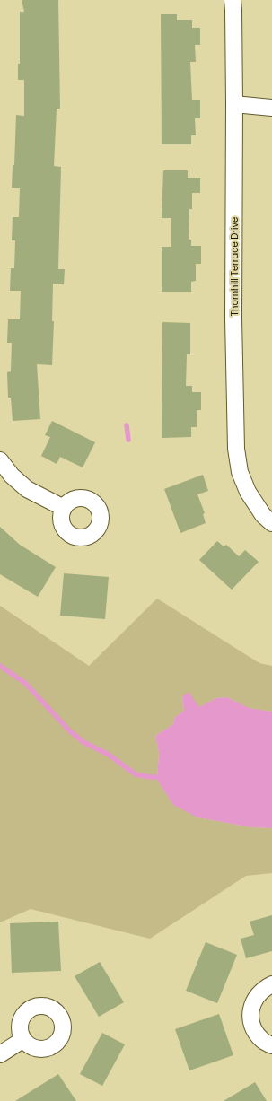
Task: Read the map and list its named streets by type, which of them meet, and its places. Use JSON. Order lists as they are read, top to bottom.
{
  "streets": {
    "street": ["Thornhill Terrace Drive"]
  }
}
